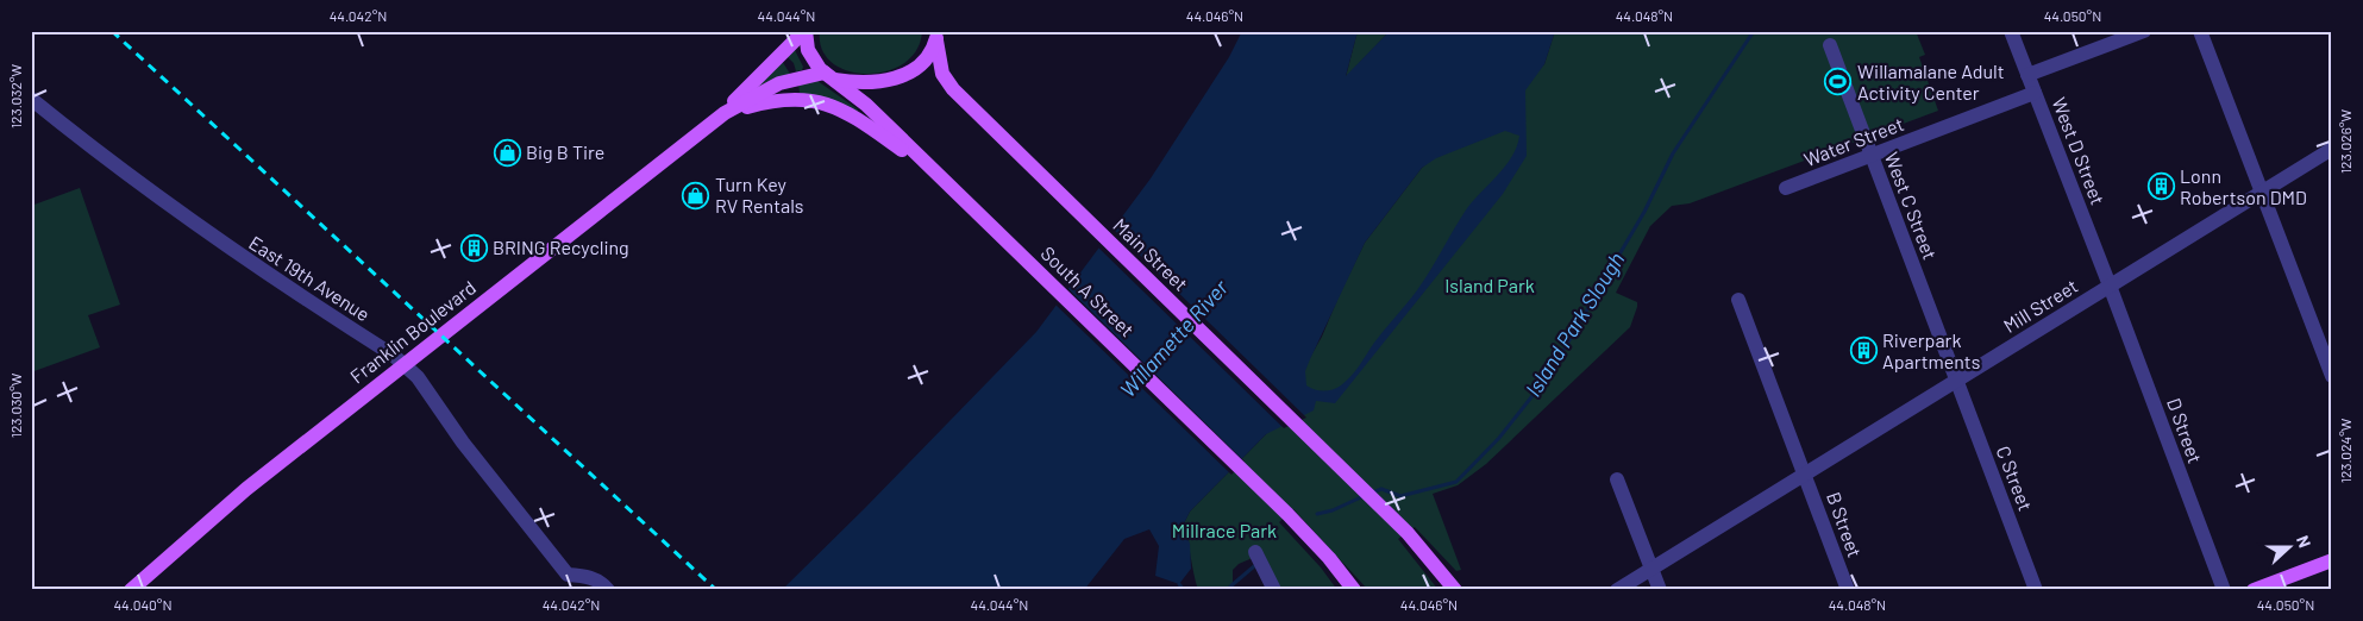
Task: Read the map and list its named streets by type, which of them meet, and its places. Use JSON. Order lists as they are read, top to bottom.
{
  "streets": {
    "main road": ["Main Street", "South A Street", "Franklin Boulevard"],
    "street": [
      "Water Street",
      "West D Street",
      "West C Street",
      "East 19th Avenue",
      "Mill Street",
      "D Street",
      "C Street",
      "B Street"
    ]
  },
  "crossings": [
    ["Water Street", "West D Street"],
    ["Water Street", "West C Street"],
    ["West D Street", "Mill Street"],
    ["West D Street", "D Street"],
    ["West C Street", "Mill Street"],
    ["West C Street", "C Street"],
    ["Main Street", "Franklin Boulevard"],
    ["East 19th Avenue", "Franklin Boulevard"],
    ["South A Street", "Franklin Boulevard"],
    ["Mill Street", "D Street"],
    ["Mill Street", "C Street"],
    ["Mill Street", "B Street"]
  ],
  "water": ["Island Park Slough", "Willamette River"],
  "parks": ["Island Park", "Millrace Park"],
  "places": {
    "sports": ["Willamalane Adult Activity Center"],
    "shop": ["Big B Tire", "Turn Key RV Rentals"],
    "building": ["Lonn Robertson DMD", "BRING Recycling", "Riverpark Apartments"]
  },
  "north": "right",
  "coordinates": [
    "44.042°N",
    "44.044°N",
    "44.046°N",
    "44.048°N",
    "44.050°N",
    "123.032°W",
    "123.026°W",
    "123.030°W",
    "123.024°W",
    "44.040°N"
  ]
}
